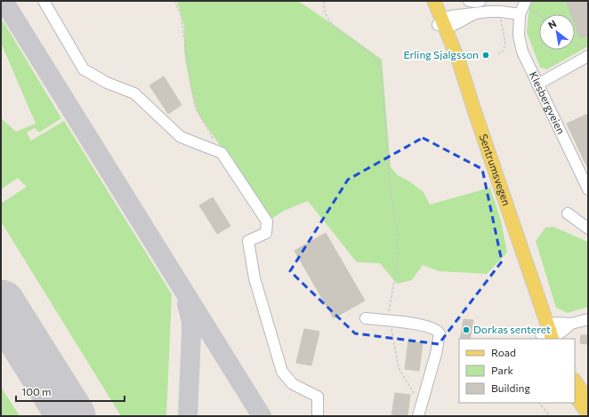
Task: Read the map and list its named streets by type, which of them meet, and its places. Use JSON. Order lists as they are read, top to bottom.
{
  "streets": {
    "main road": ["Sentrumsvegen"],
    "street": ["Klesbergveien"]
  },
  "places": ["Erling Sjalgsson", "Dorkas senteret"],
  "legend": ["Road", "Park", "Building"],
  "scale_bar": "100 m",
  "north": "top left"
}
